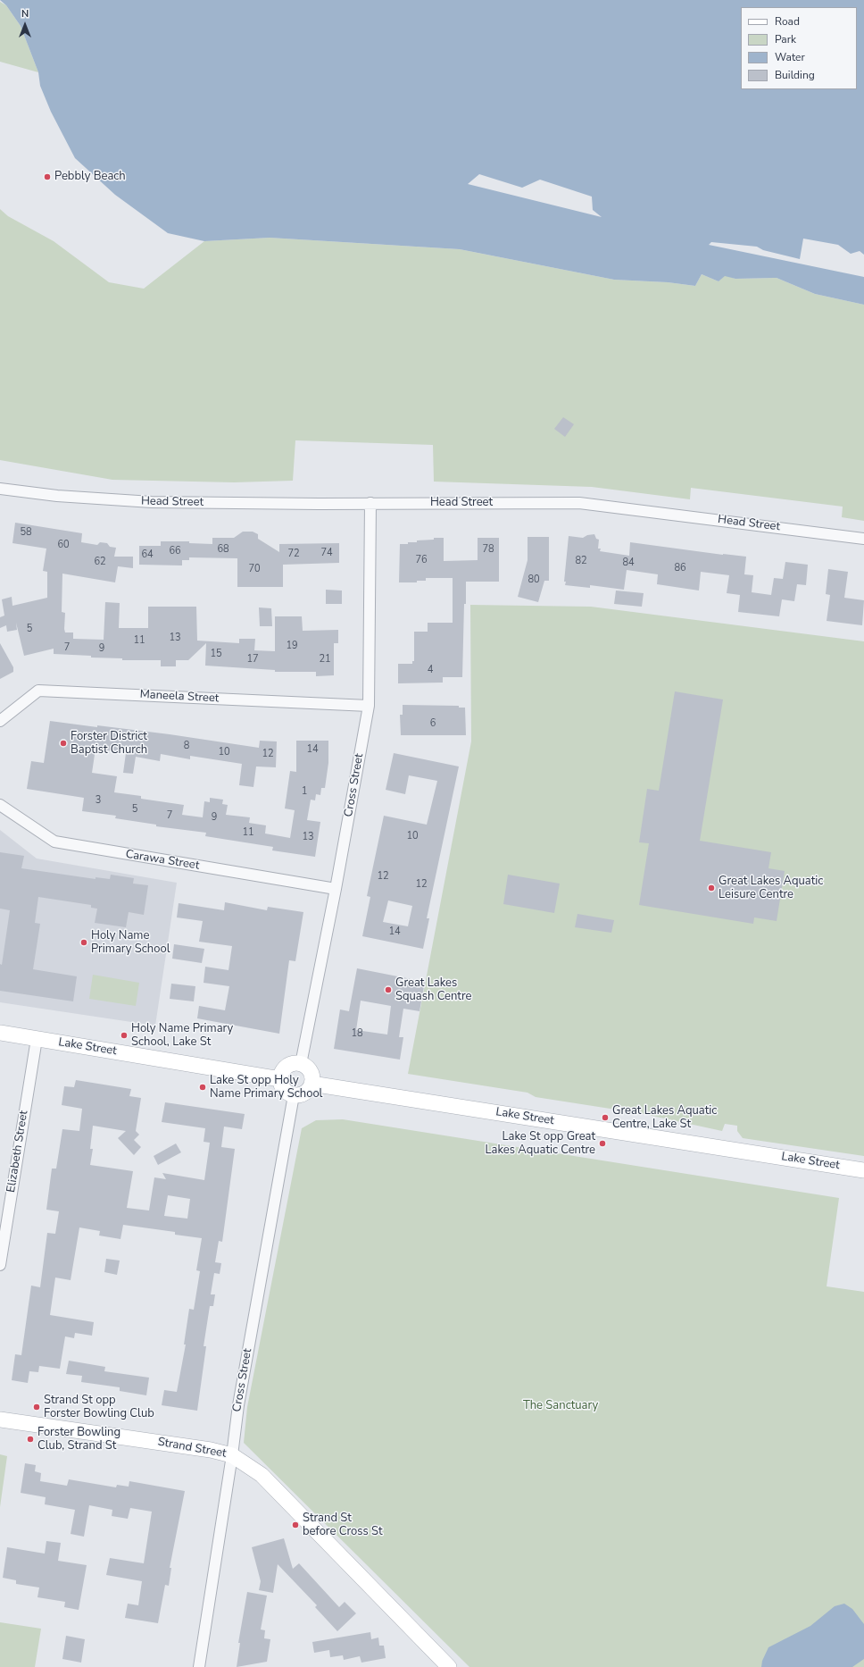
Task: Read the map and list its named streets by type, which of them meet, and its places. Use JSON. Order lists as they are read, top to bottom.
{
  "streets": {
    "street": [
      "Head Street",
      "Maneela Street",
      "Cross Street",
      "Carawa Street",
      "Lake Street",
      "Elizabeth Street",
      "Strand Street"
    ]
  },
  "crossings": [
    ["Head Street", "Cross Street"],
    ["Maneela Street", "Cross Street"],
    ["Cross Street", "Carawa Street"],
    ["Cross Street", "Lake Street"],
    ["Cross Street", "Strand Street"],
    ["Lake Street", "Elizabeth Street"]
  ],
  "parks": ["The Sanctuary"],
  "places": [
    "Pebbly Beach",
    "Forster District Baptist Church",
    "Great Lakes Aquatic Leisure Centre",
    "Holy Name Primary School",
    "Great Lakes Squash Centre",
    "Holy Name Primary School, Lake St",
    "Lake St opp Holy Name Primary School",
    "Great Lakes Aquatic Centre, Lake St",
    "Lake St opp Great Lakes Aquatic Centre",
    "Strand St opp Forster Bowling Club",
    "Forster Bowling Club, Strand St",
    "Strand St before Cross St"
  ],
  "house_numbers": [
    "58",
    "60",
    "68",
    "78",
    "66",
    "74",
    "72",
    "64",
    "76",
    "82",
    "62",
    "84",
    "86",
    "70",
    "80",
    "5",
    "13",
    "11",
    "19",
    "7",
    "9",
    "15",
    "17",
    "21",
    "4",
    "6",
    "8",
    "14",
    "10",
    "12",
    "1",
    "3",
    "5",
    "7",
    "9",
    "11",
    "10",
    "13",
    "12",
    "12",
    "14",
    "18"
  ],
  "legend": [
    "Road",
    "Park",
    "Water",
    "Building"
  ],
  "north": "top"
}
